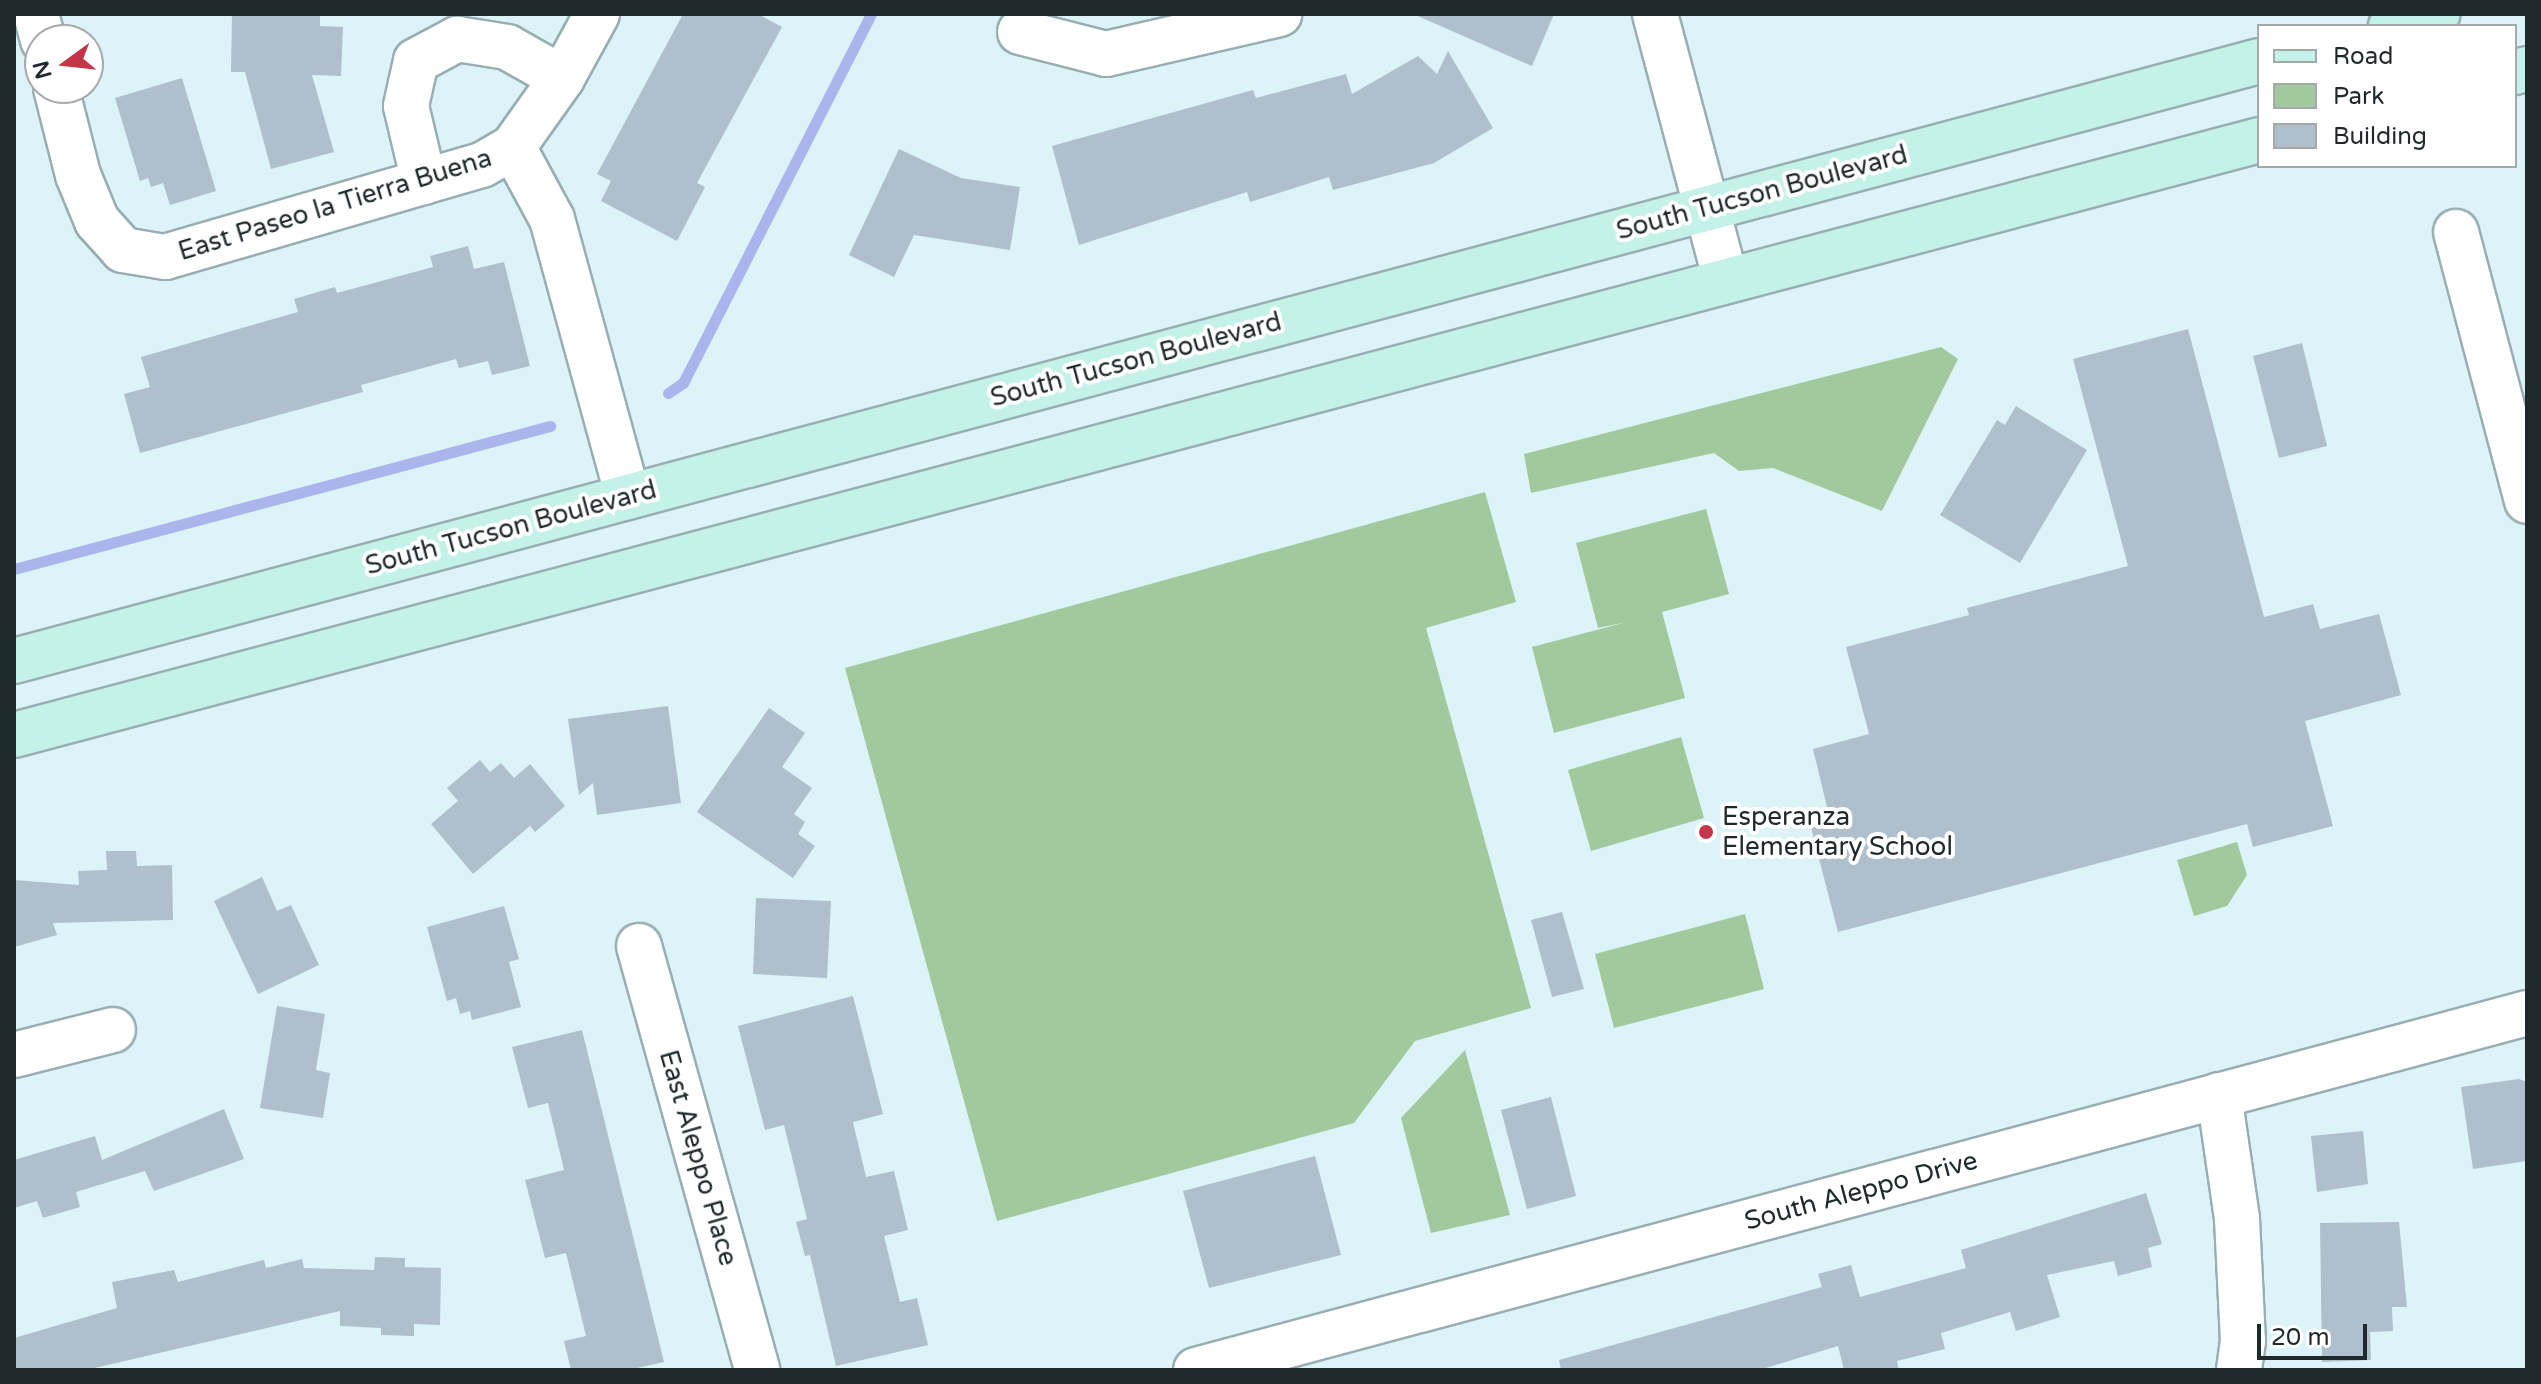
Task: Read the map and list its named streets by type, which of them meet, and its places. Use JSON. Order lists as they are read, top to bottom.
{
  "streets": {
    "main road": ["South Tucson Boulevard"],
    "street": ["East Paseo la Tierra Buena", "East Aleppo Place", "South Aleppo Drive"]
  },
  "crossings": [
    ["South Tucson Boulevard", "East Paseo la Tierra Buena"]
  ],
  "places": ["Esperanza Elementary School"],
  "legend": ["Road", "Park", "Building"],
  "scale_bar": "20 m",
  "north": "left"
}
